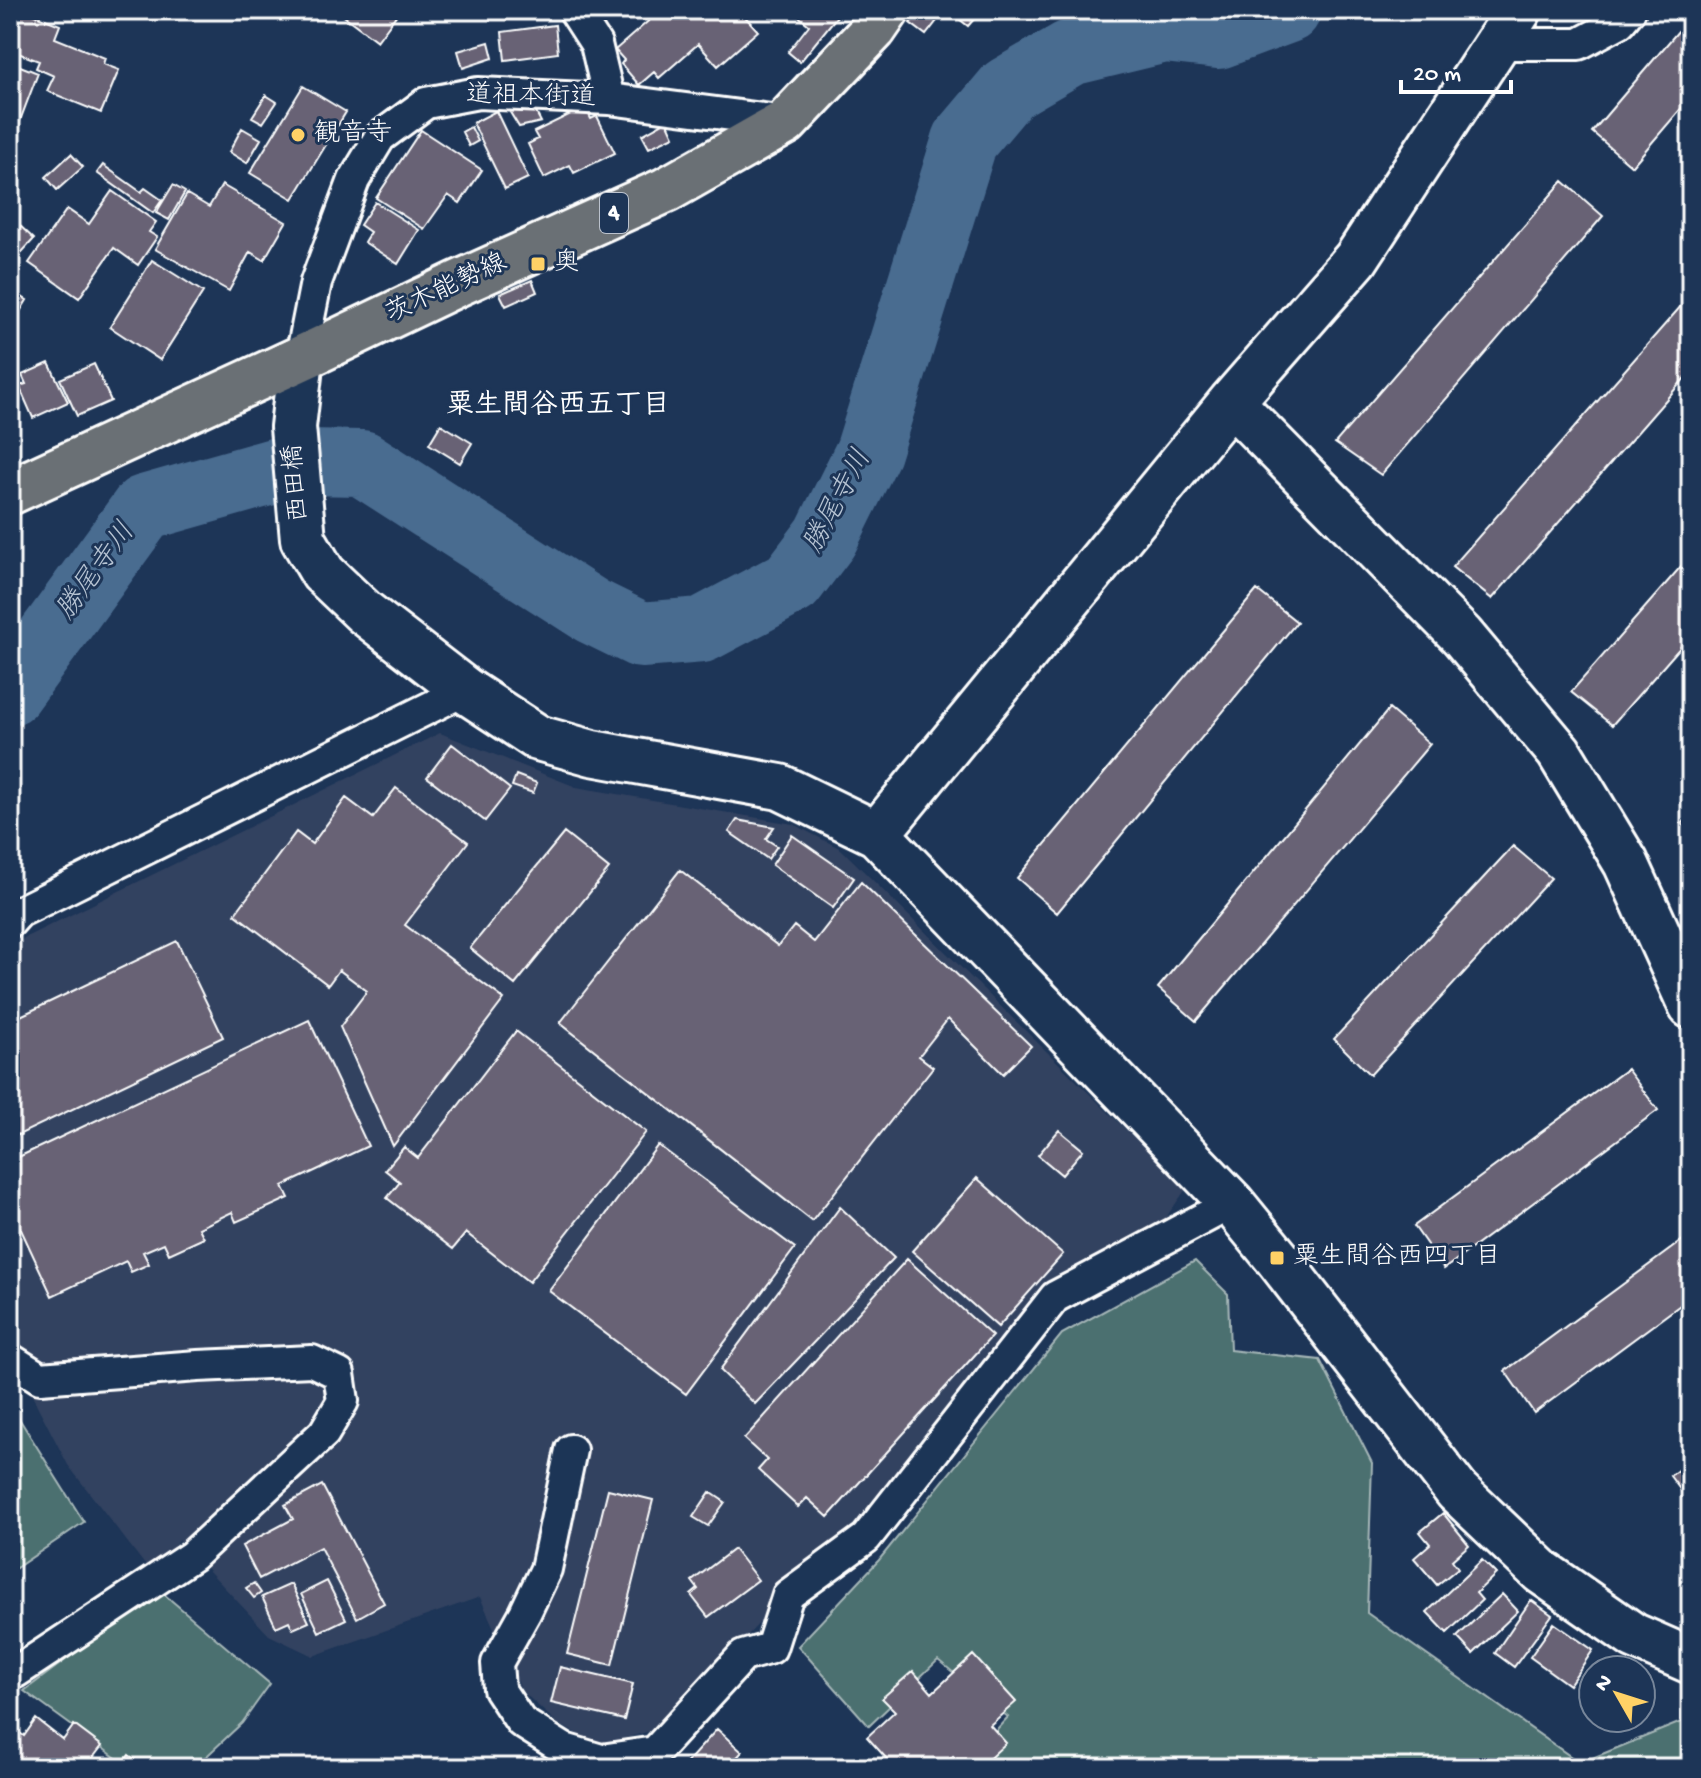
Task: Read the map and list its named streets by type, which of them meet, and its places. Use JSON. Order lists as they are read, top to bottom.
{
  "streets": {
    "main road": ["4", "茨木能勢線"],
    "street": ["道祖本街道", "西田橋"]
  },
  "crossings": [
    ["道祖本街道", "茨木能勢線"],
    ["道祖本街道", "西田橋"],
    ["茨木能勢線", "西田橋"]
  ],
  "districts": ["粟生間谷西五丁目"],
  "water": ["勝尾寺川"],
  "places": {
    "other": ["観音寺"],
    "transit": ["奥", "粟生間谷西四丁目"]
  },
  "scale_bar": "20 m",
  "north": "top left"
}
